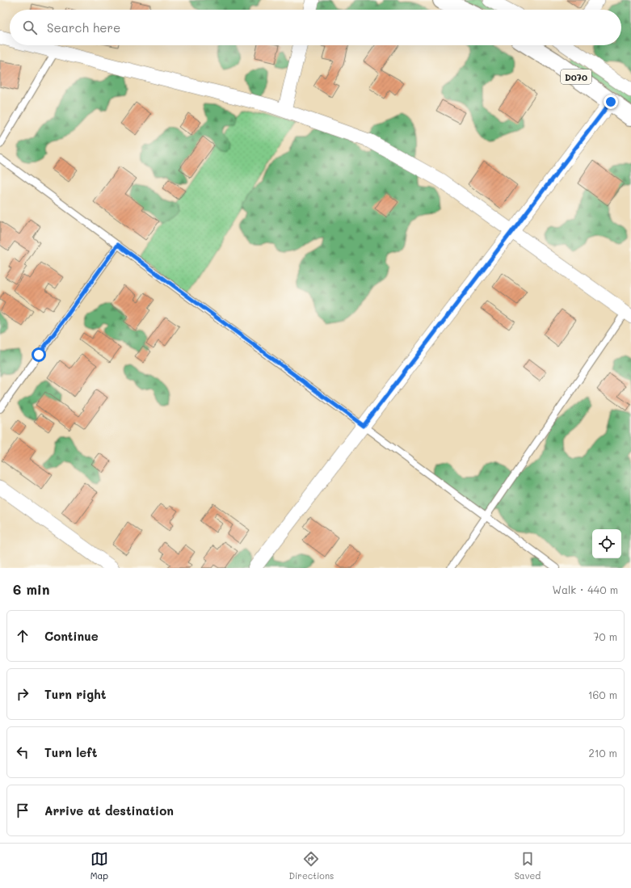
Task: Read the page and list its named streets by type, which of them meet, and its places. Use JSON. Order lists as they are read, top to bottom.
{
  "streets": {
    "main road": ["D070"]
  },
  "page": {
    "search": "Search here",
    "heading": ["6 min", "Walk · 440 m"],
    "list": [
      ["Continue", "70 m"],
      ["Turn right", "160 m"],
      ["Turn left", "210 m"],
      "Arrive at destination"
    ],
    "nav": ["Map", "Directions", "Saved"]
  }
}
